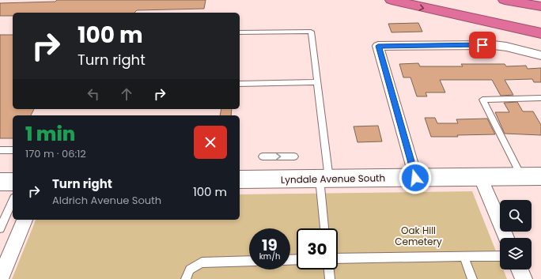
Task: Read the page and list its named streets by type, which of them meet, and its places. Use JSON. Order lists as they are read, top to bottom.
{
  "streets": {
    "main road": ["Lyndale Avenue South"]
  },
  "parks": ["Oak Hill Cemetery"],
  "page": {
    "turn": ["100 m", "Turn right"],
    "heading": ["1 min", "170 m · 06:12"],
    "list": [
      {
        "name": "Turn right",
        "note": "Aldrich Avenue South",
        "value": "100 m"
      }
    ],
    "speed": "19 km/h",
    "limit": "30"
  }
}
